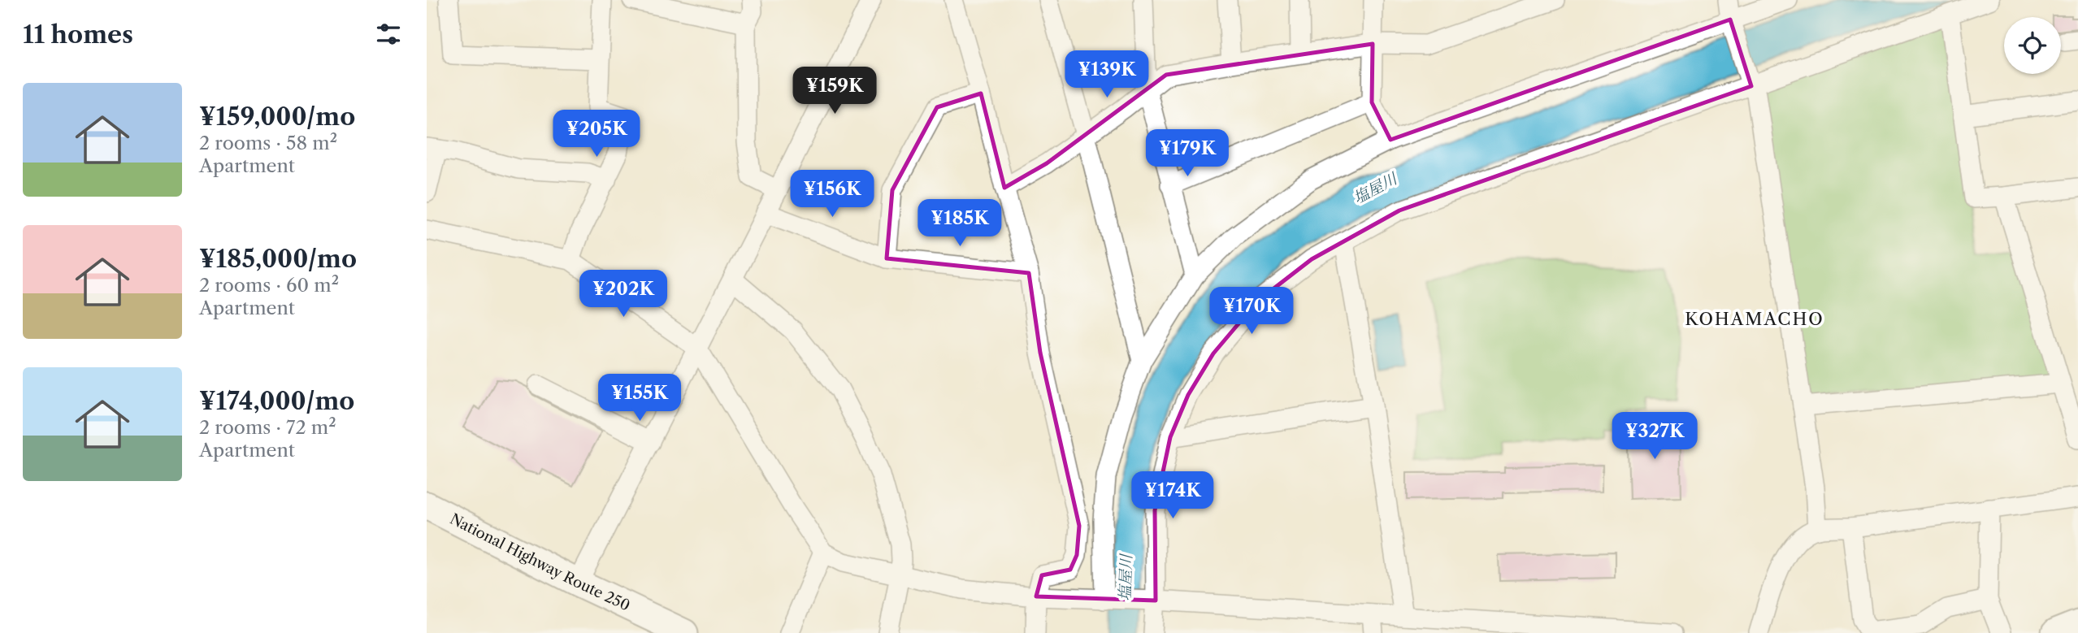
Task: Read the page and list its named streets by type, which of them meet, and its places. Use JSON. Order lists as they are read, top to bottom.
{
  "streets": {
    "highway": ["National Highway Route 250"]
  },
  "districts": ["KOHAMACHO"],
  "water": ["塩屋川"],
  "page": {
    "heading": "11 homes",
    "price": [
      "¥139K",
      "¥159K",
      "¥205K",
      "¥179K",
      "¥156K",
      "¥185K",
      "¥202K",
      "¥170K",
      "¥155K",
      "¥327K",
      "¥174K"
    ],
    "list": [
      {
        "name": "¥159,000/mo",
        "note": "2 rooms · 58 m² · Apartment"
      },
      {
        "name": "¥185,000/mo",
        "note": "2 rooms · 60 m² · Apartment"
      },
      {
        "name": "¥174,000/mo",
        "note": "2 rooms · 72 m² · Apartment"
      }
    ]
  }
}
